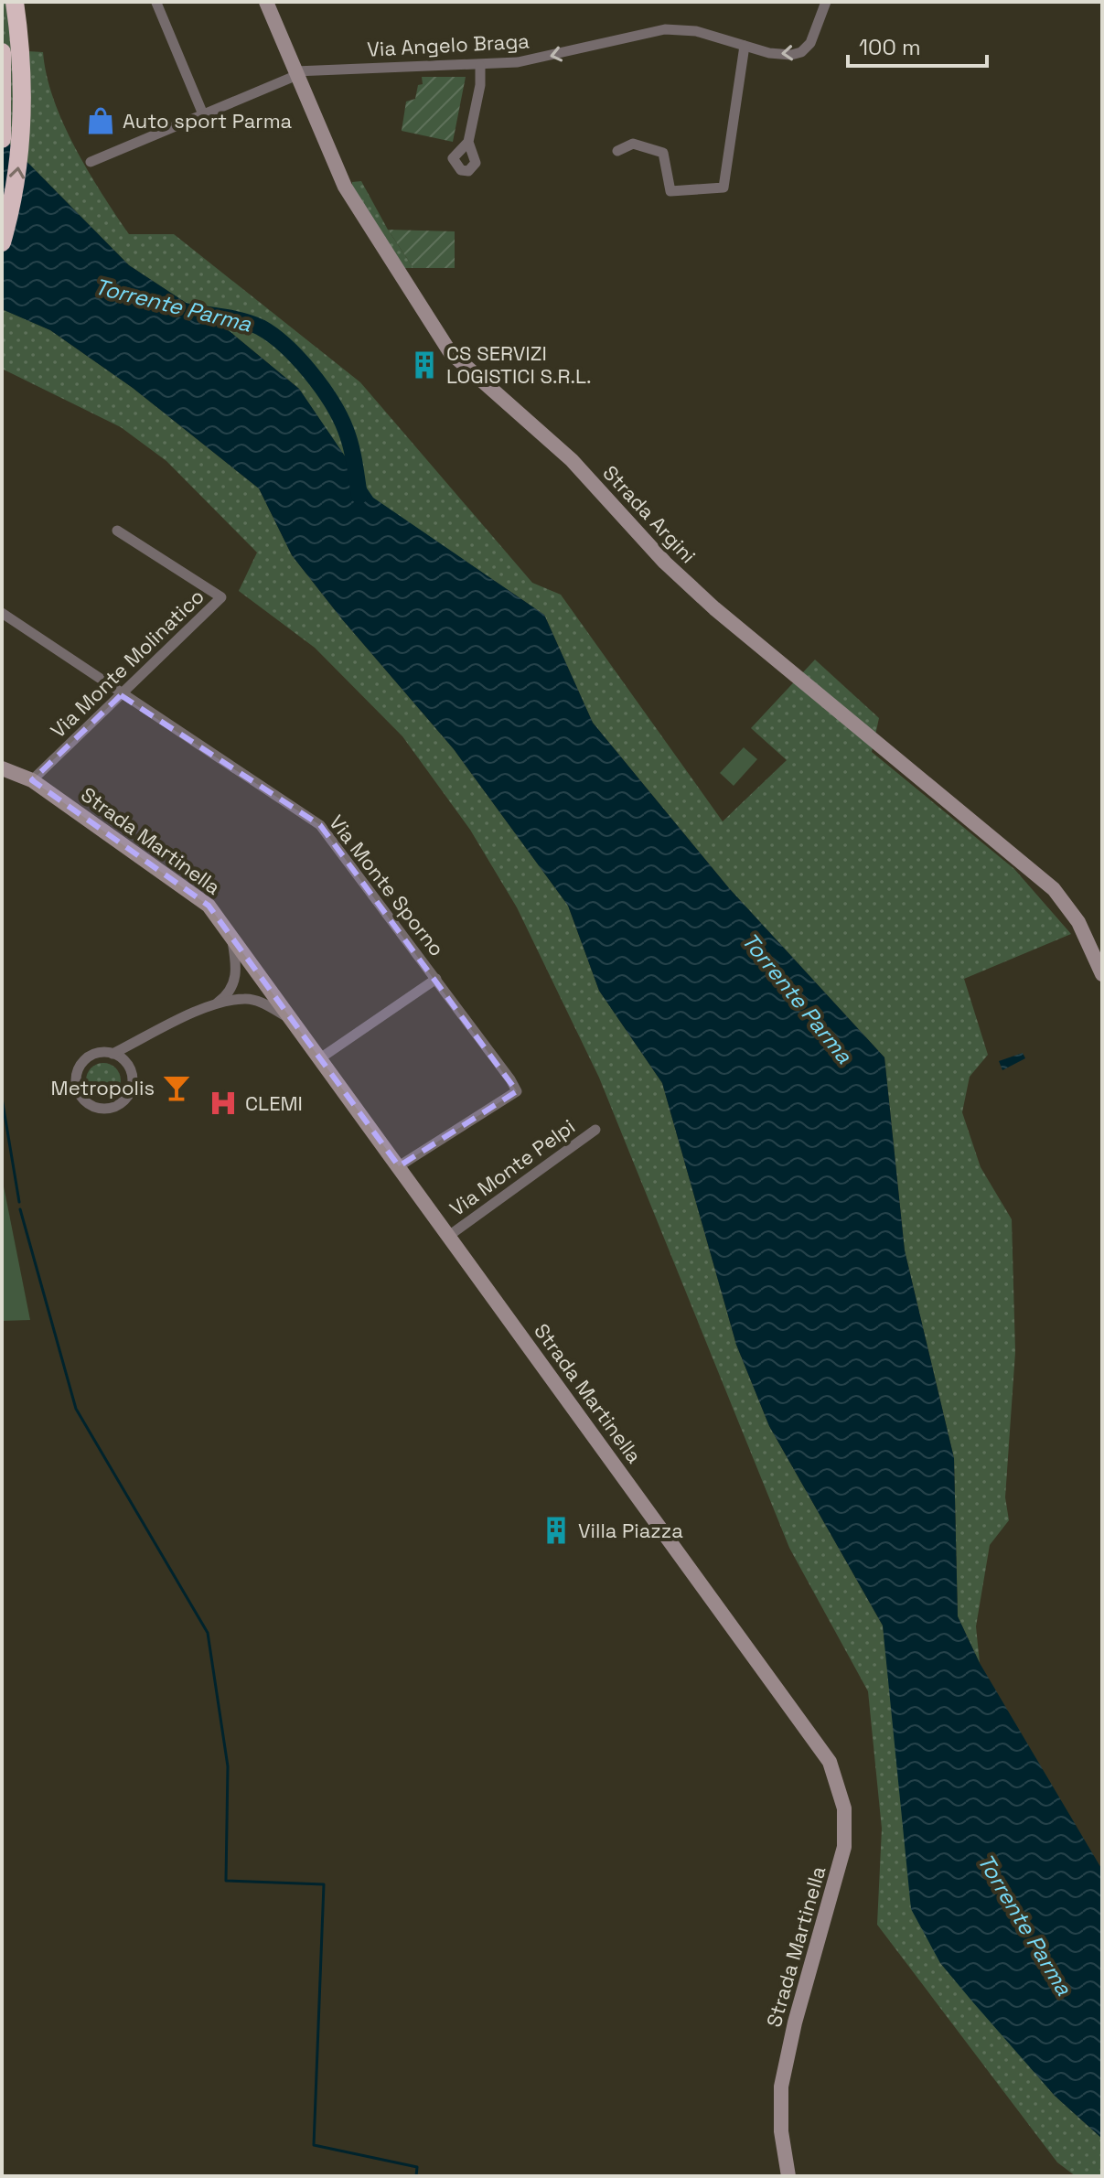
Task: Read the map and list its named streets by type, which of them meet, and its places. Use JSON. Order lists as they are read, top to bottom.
{
  "streets": {
    "street": [
      "Via Angelo Braga",
      "Strada Argini",
      "Via Monte Molinatico",
      "Strada Martinella",
      "Via Monte Sporno",
      "Via Monte Pelpi"
    ]
  },
  "crossings": [
    ["Via Angelo Braga", "Strada Argini"],
    ["Via Monte Molinatico", "Strada Martinella"],
    ["Via Monte Molinatico", "Via Monte Sporno"],
    ["Strada Martinella", "Via Monte Sporno"],
    ["Strada Martinella", "Via Monte Pelpi"]
  ],
  "one_way": ["Via Angelo Braga"],
  "water": ["Torrente Parma"],
  "places": {
    "shop": ["Auto sport Parma"],
    "building": ["CS SERVIZI LOGISTICI S.R.L.", "Villa Piazza"],
    "bar": ["Metropolis"],
    "hospital": ["CLEMI"]
  },
  "scale_bar": "100 m"
}
